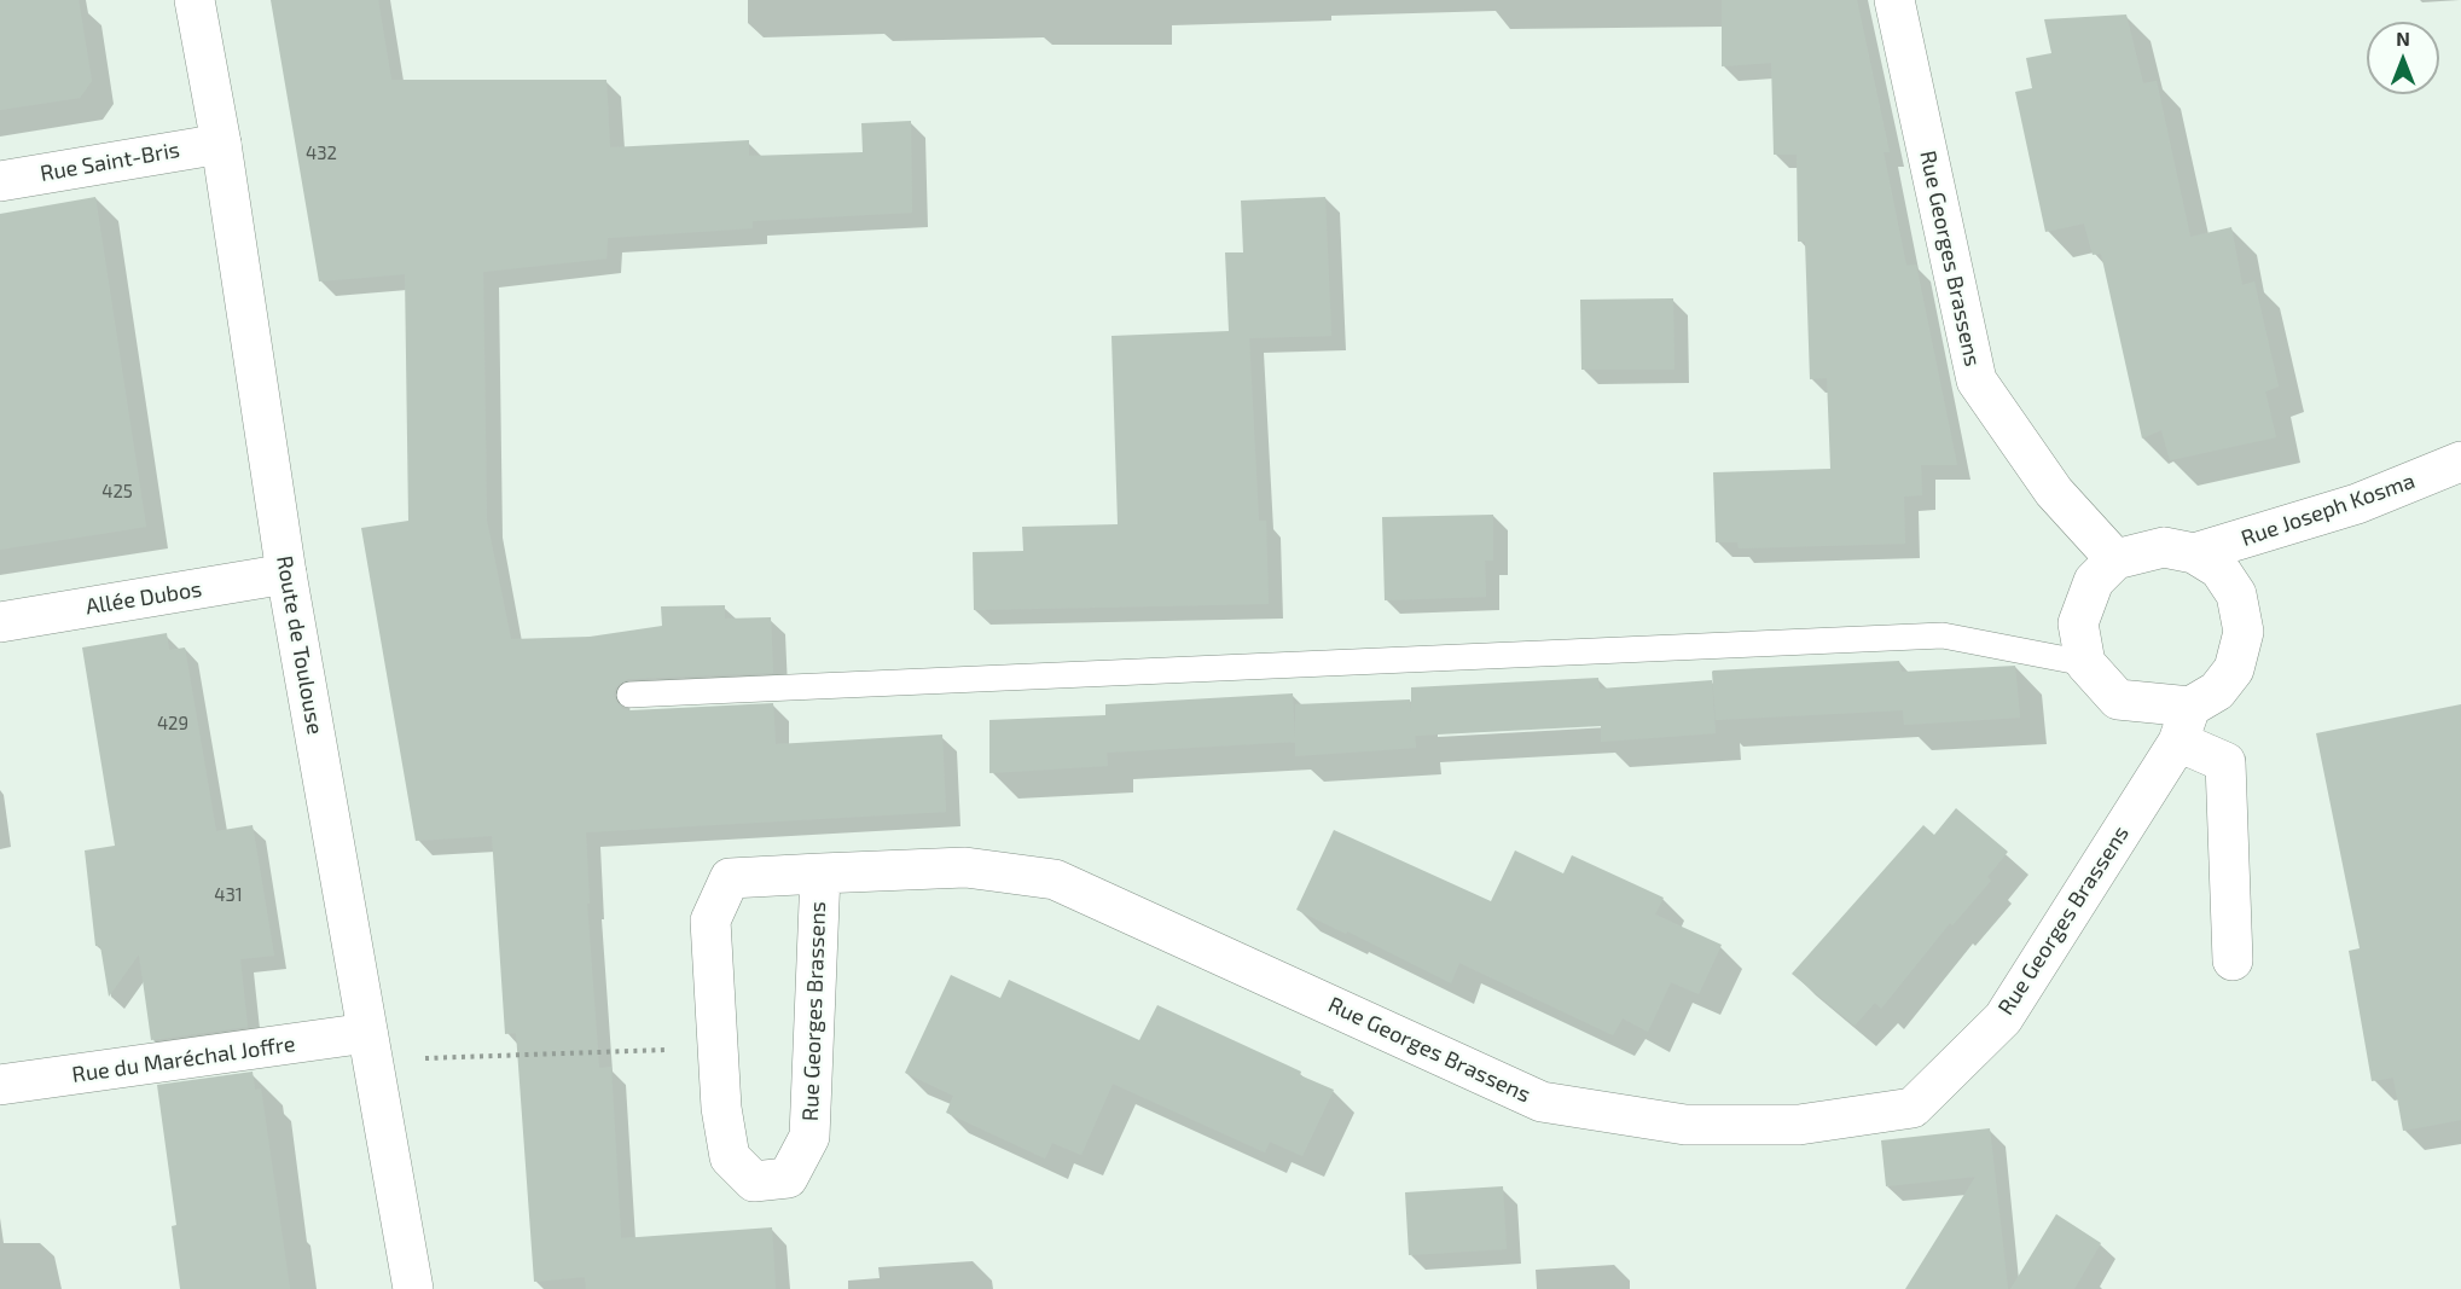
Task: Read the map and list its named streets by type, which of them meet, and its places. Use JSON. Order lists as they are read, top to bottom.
{
  "streets": {
    "street": [
      "Rue Saint-Bris",
      "Rue Georges Brassens",
      "Rue Joseph Kosma",
      "Allée Dubos",
      "Route de Toulouse",
      "Rue du Maréchal Joffre"
    ]
  },
  "crossings": [
    ["Rue Saint-Bris", "Route de Toulouse"],
    ["Rue Georges Brassens", "Rue Joseph Kosma"],
    ["Allée Dubos", "Route de Toulouse"],
    ["Route de Toulouse", "Rue du Maréchal Joffre"]
  ],
  "house_numbers": [
    "432",
    "425",
    "429",
    "431"
  ],
  "north": "top"
}
